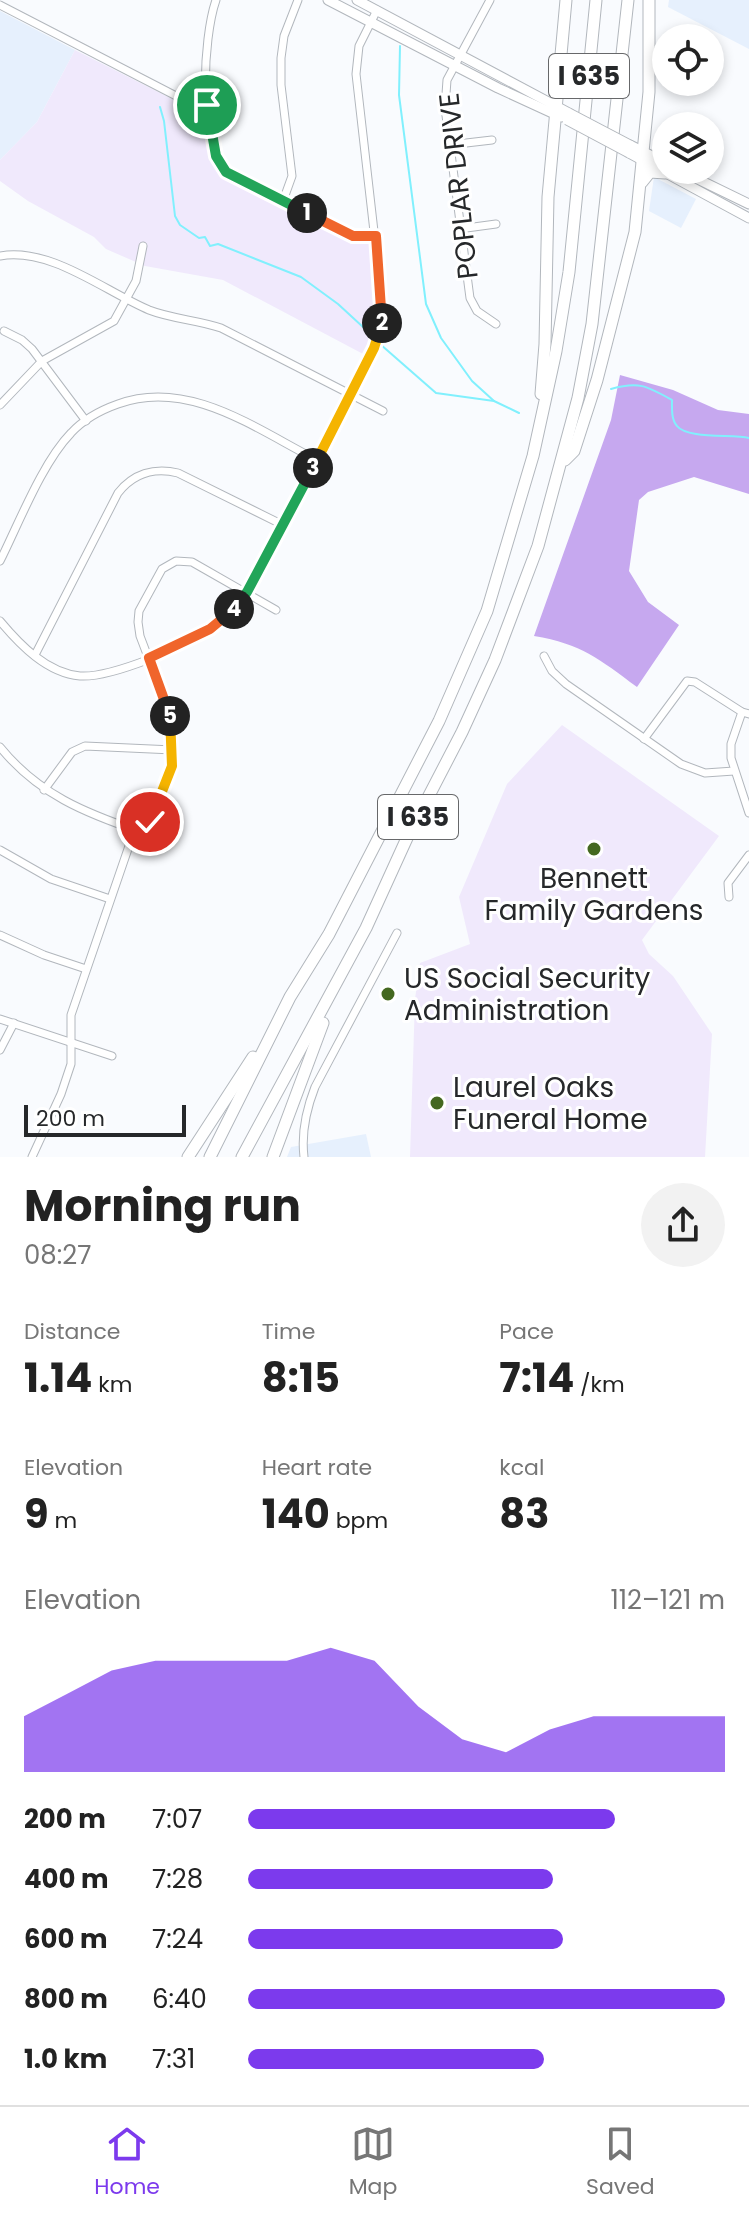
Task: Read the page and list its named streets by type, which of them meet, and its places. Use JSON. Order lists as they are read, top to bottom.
{
  "streets": {
    "highway": ["I 635"],
    "street": ["POPLAR DRIVE"]
  },
  "places": ["Bennett Family Gardens", "US Social Security Administration", "Laurel Oaks Funeral Home"],
  "scale_bar": "200 m",
  "page": {
    "pins": [
      "1",
      "2",
      "3",
      "4",
      "5"
    ],
    "scale": "200 m",
    "heading": ["Morning run", "08:27"],
    "stats": [
      ["Distance", "1.14 km"],
      ["Time", "8:15"],
      ["Pace", "7:14 /km"],
      ["Elevation", "9 m"],
      ["Heart rate", "140 bpm"],
      ["kcal", "83"]
    ],
    "chart": ["Elevation", "112–121 m"],
    "list": [
      {
        "name": "200 m",
        "note": "7:07"
      },
      {
        "name": "400 m",
        "note": "7:28"
      },
      {
        "name": "600 m",
        "note": "7:24"
      },
      {
        "name": "800 m",
        "note": "6:40"
      },
      {
        "name": "1.0 km",
        "note": "7:31"
      }
    ],
    "tabs": ["Home", "Map", "Saved"]
  }
}
